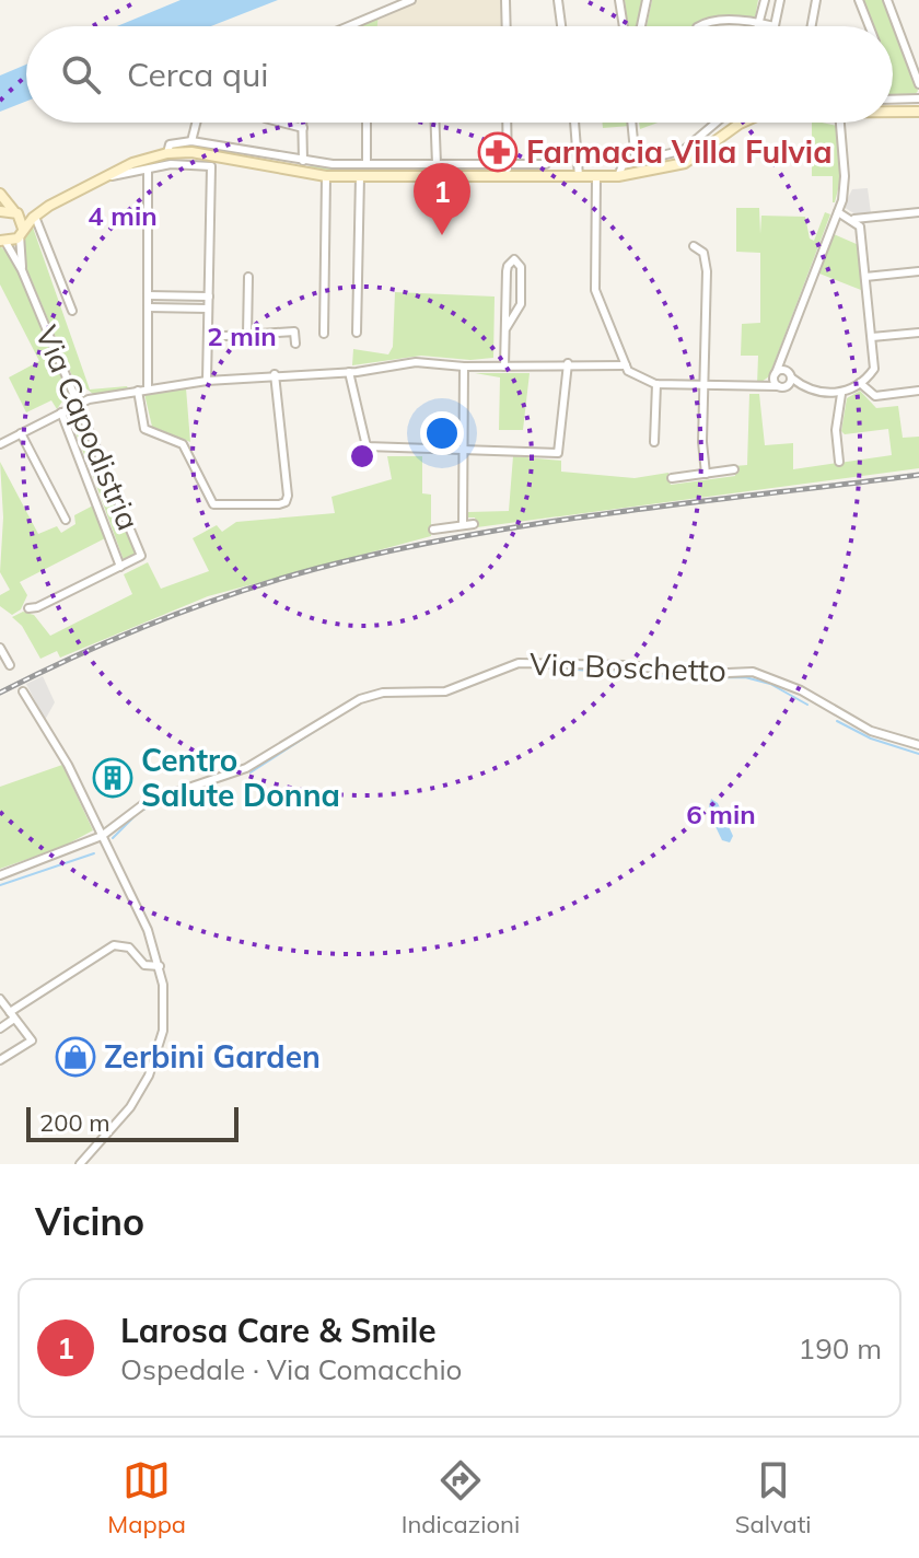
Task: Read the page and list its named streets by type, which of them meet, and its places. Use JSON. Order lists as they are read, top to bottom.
{
  "streets": {
    "street": ["Via Capodistria", "Via Boschetto"]
  },
  "places": {
    "pharmacy": ["Farmacia Villa Fulvia"],
    "building": ["Centro Salute Donna"],
    "shop": ["Zerbini Garden"]
  },
  "scale_bar": "200 m",
  "page": {
    "search": "Cerca qui",
    "pins": "1",
    "scale": "200 m",
    "heading": "Vicino",
    "list": [
      {
        "mark": "1",
        "name": "Larosa Care & Smile",
        "note": "Ospedale · Via Comacchio",
        "value": "190 m"
      }
    ],
    "nav": ["Mappa", "Indicazioni", "Salvati"]
  },
  "rings": ["4 min", "2 min", "6 min"]
}
